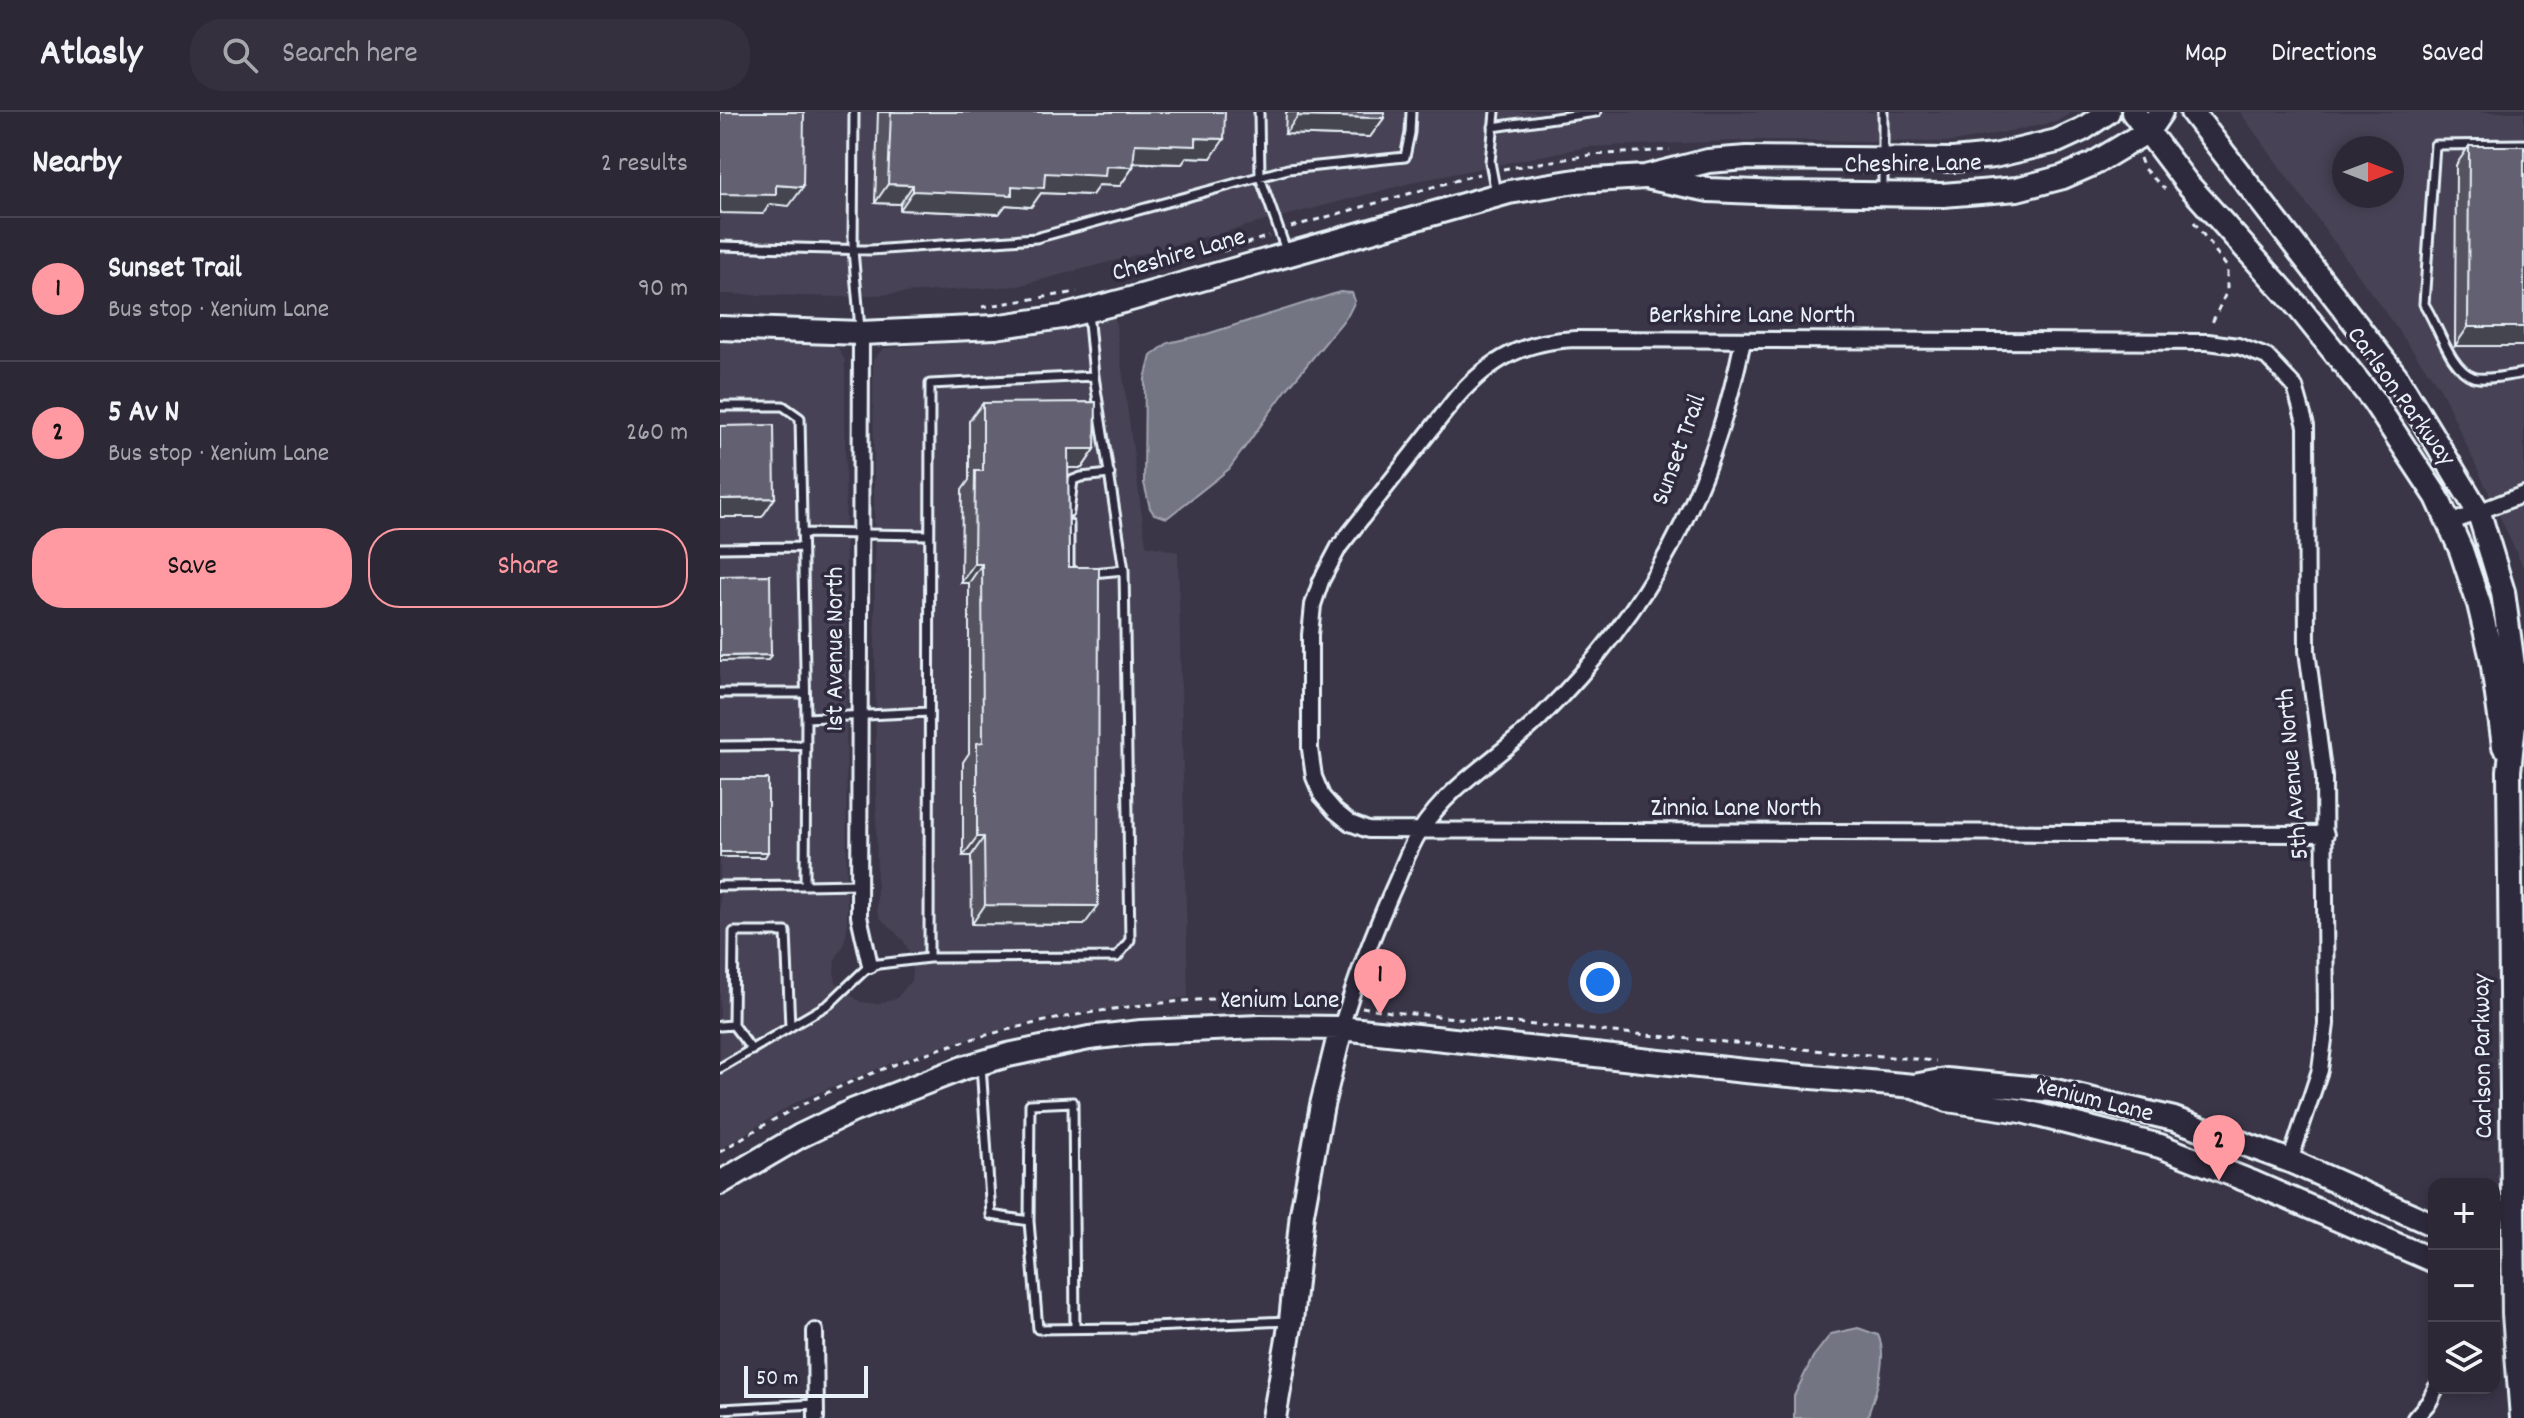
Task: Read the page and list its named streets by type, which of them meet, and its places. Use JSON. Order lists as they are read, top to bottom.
{
  "streets": {
    "main road": [
      "Cheshire Lane",
      "Carlson Parkway",
      "Sunset Trail",
      "Xenium Lane"
    ],
    "street": [
      "Berkshire Lane North",
      "1st Avenue North",
      "5th Avenue North",
      "Zinnia Lane North"
    ]
  },
  "crossings": [
    ["Cheshire Lane", "Carlson Parkway"],
    ["Cheshire Lane", "1st Avenue North"],
    ["Berkshire Lane North", "Sunset Trail"],
    ["Berkshire Lane North", "5th Avenue North"],
    ["Berkshire Lane North", "Zinnia Lane North"],
    ["Sunset Trail", "Zinnia Lane North"],
    ["Sunset Trail", "Xenium Lane"],
    ["5th Avenue North", "Zinnia Lane North"],
    ["5th Avenue North", "Xenium Lane"]
  ],
  "scale_bar": "50 m",
  "north": "right",
  "page": {
    "header": "Atlasly",
    "search": "Search here",
    "nav": ["Map", "Directions", "Saved"],
    "heading": ["Nearby", "2 results"],
    "list": [
      {
        "mark": "1",
        "name": "Sunset Trail",
        "note": "Bus stop · Xenium Lane",
        "value": "90 m"
      },
      {
        "mark": "2",
        "name": "5 Av N",
        "note": "Bus stop · Xenium Lane",
        "value": "260 m"
      }
    ],
    "buttons": ["Save", "Share"],
    "pins": ["1", "2"],
    "map_buttons": ["+", "−"],
    "scale": "50 m"
  }
}
